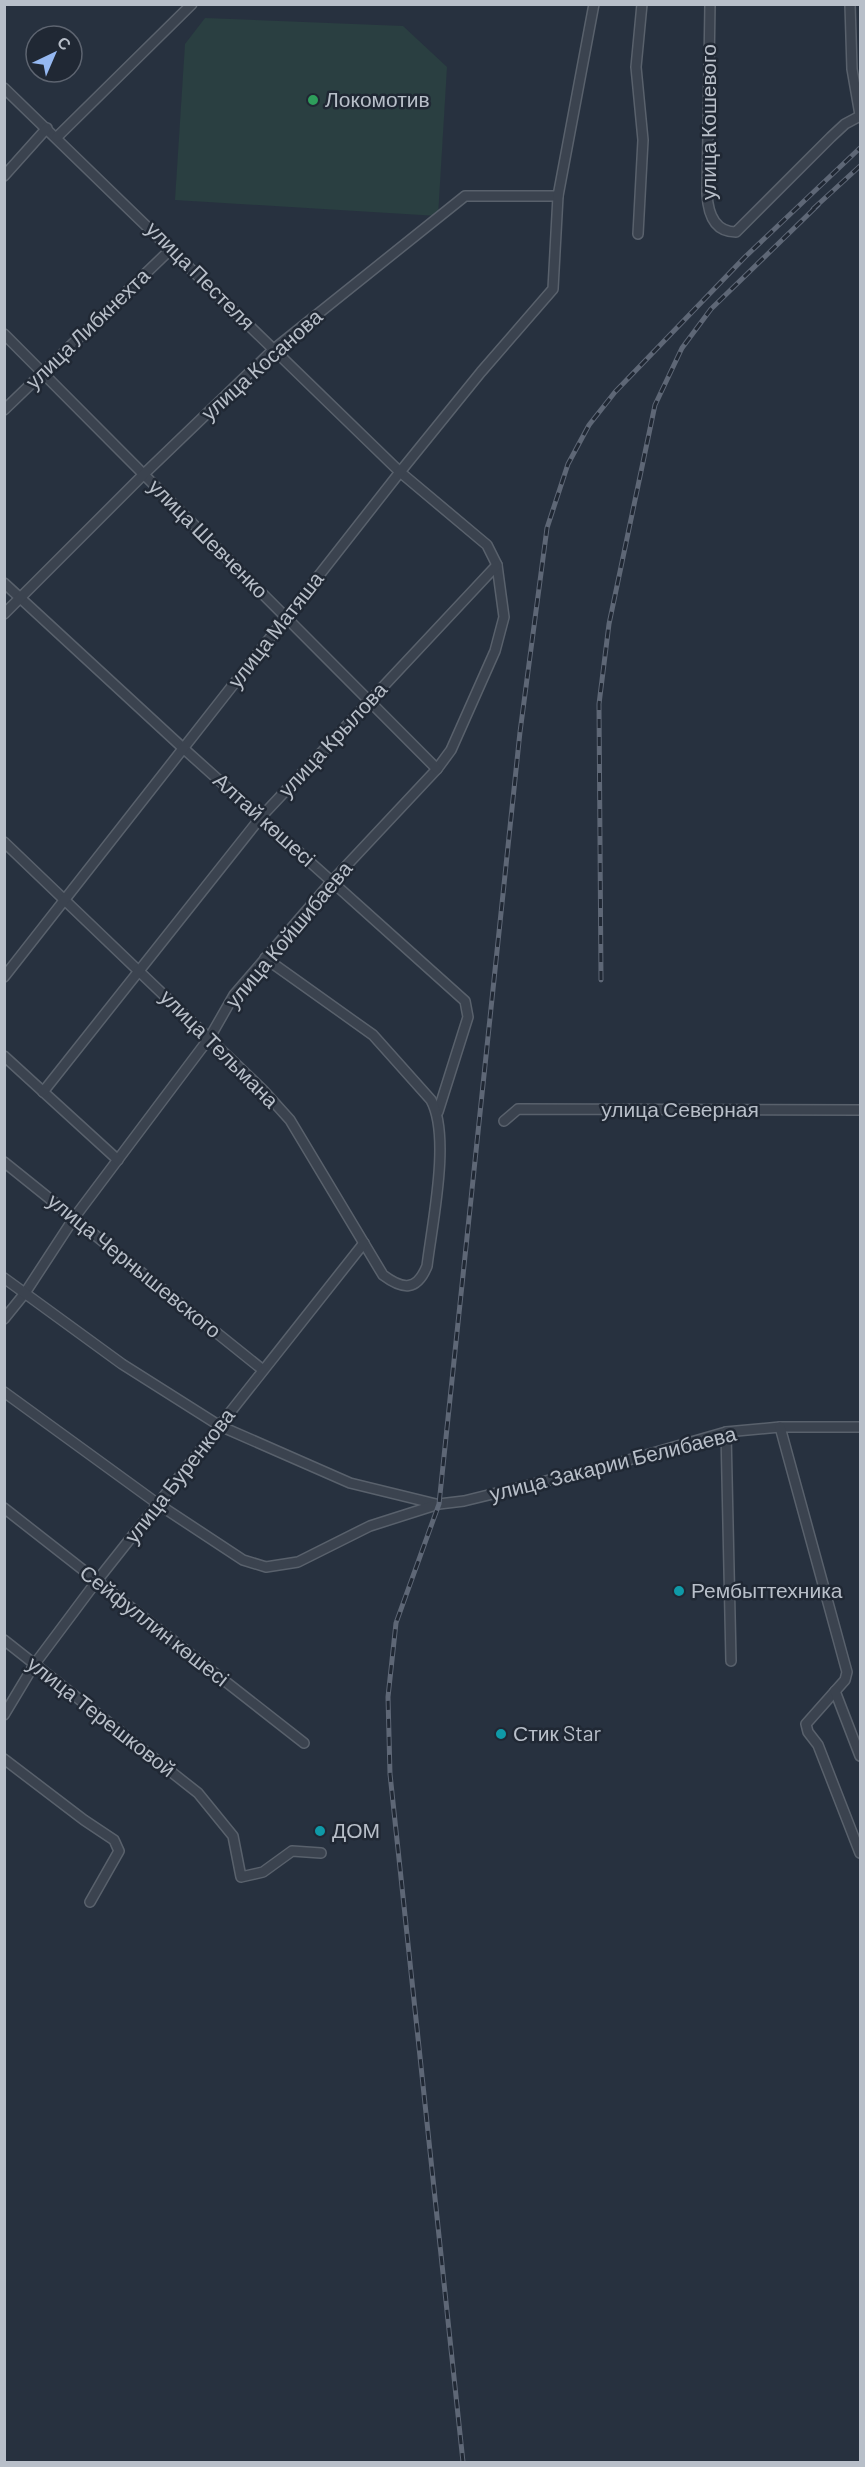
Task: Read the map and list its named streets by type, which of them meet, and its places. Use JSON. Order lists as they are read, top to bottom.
{
  "streets": {
    "street": [
      "улица Кошевого",
      "улица Пестеля",
      "улица Либкнехта",
      "улица Косанова",
      "улица Шевченко",
      "улица Матяша",
      "улица Крылова",
      "Алтай көшесі",
      "улица Койшибаева",
      "улица Тельмана",
      "улица Северная",
      "улица Чернышевского",
      "улица Закарии Белибаева",
      "улица Буренкова",
      "Сейфуллин көшесі",
      "улица Терешковой"
    ]
  },
  "crossings": [
    ["улица Пестеля", "улица Либкнехта"],
    ["улица Пестеля", "улица Косанова"],
    ["улица Пестеля", "улица Матяша"],
    ["улица Пестеля", "улица Крылова"],
    ["улица Пестеля", "улица Койшибаева"],
    ["улица Либкнехта", "улица Шевченко"],
    ["улица Косанова", "улица Шевченко"],
    ["улица Косанова", "улица Матяша"],
    ["улица Косанова", "Алтай көшесі"],
    ["улица Шевченко", "улица Матяша"],
    ["улица Шевченко", "улица Крылова"],
    ["улица Шевченко", "улица Койшибаева"],
    ["улица Матяша", "Алтай көшесі"],
    ["улица Матяша", "улица Тельмана"],
    ["улица Крылова", "Алтай көшесі"],
    ["улица Крылова", "улица Койшибаева"],
    ["улица Крылова", "улица Тельмана"],
    ["Алтай көшесі", "улица Койшибаева"],
    ["Алтай көшесі", "улица Тельмана"],
    ["улица Койшибаева", "улица Тельмана"],
    ["улица Койшибаева", "улица Чернышевского"],
    ["улица Тельмана", "улица Буренкова"],
    ["улица Чернышевского", "улица Буренкова"],
    ["улица Буренкова", "Сейфуллин көшесі"],
    ["улица Буренкова", "улица Терешковой"]
  ],
  "places": [
    "Локомотив",
    "Рембыттехника",
    "Стик Star",
    "ДОМ"
  ],
  "north": "top right"
}
